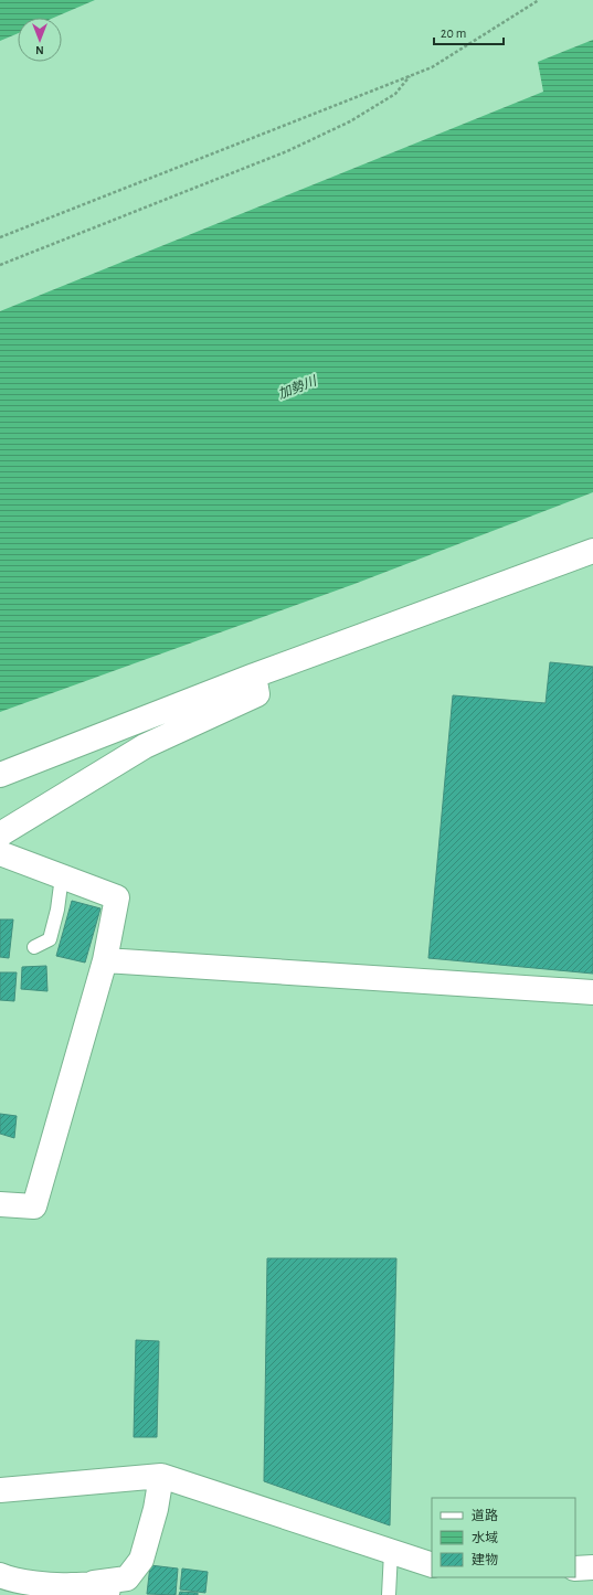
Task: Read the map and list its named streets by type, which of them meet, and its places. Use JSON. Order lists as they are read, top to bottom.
{
  "water": ["加勢川"],
  "legend": ["道路", "水域", "建物"],
  "scale_bar": "20 m",
  "north": "bottom"
}
